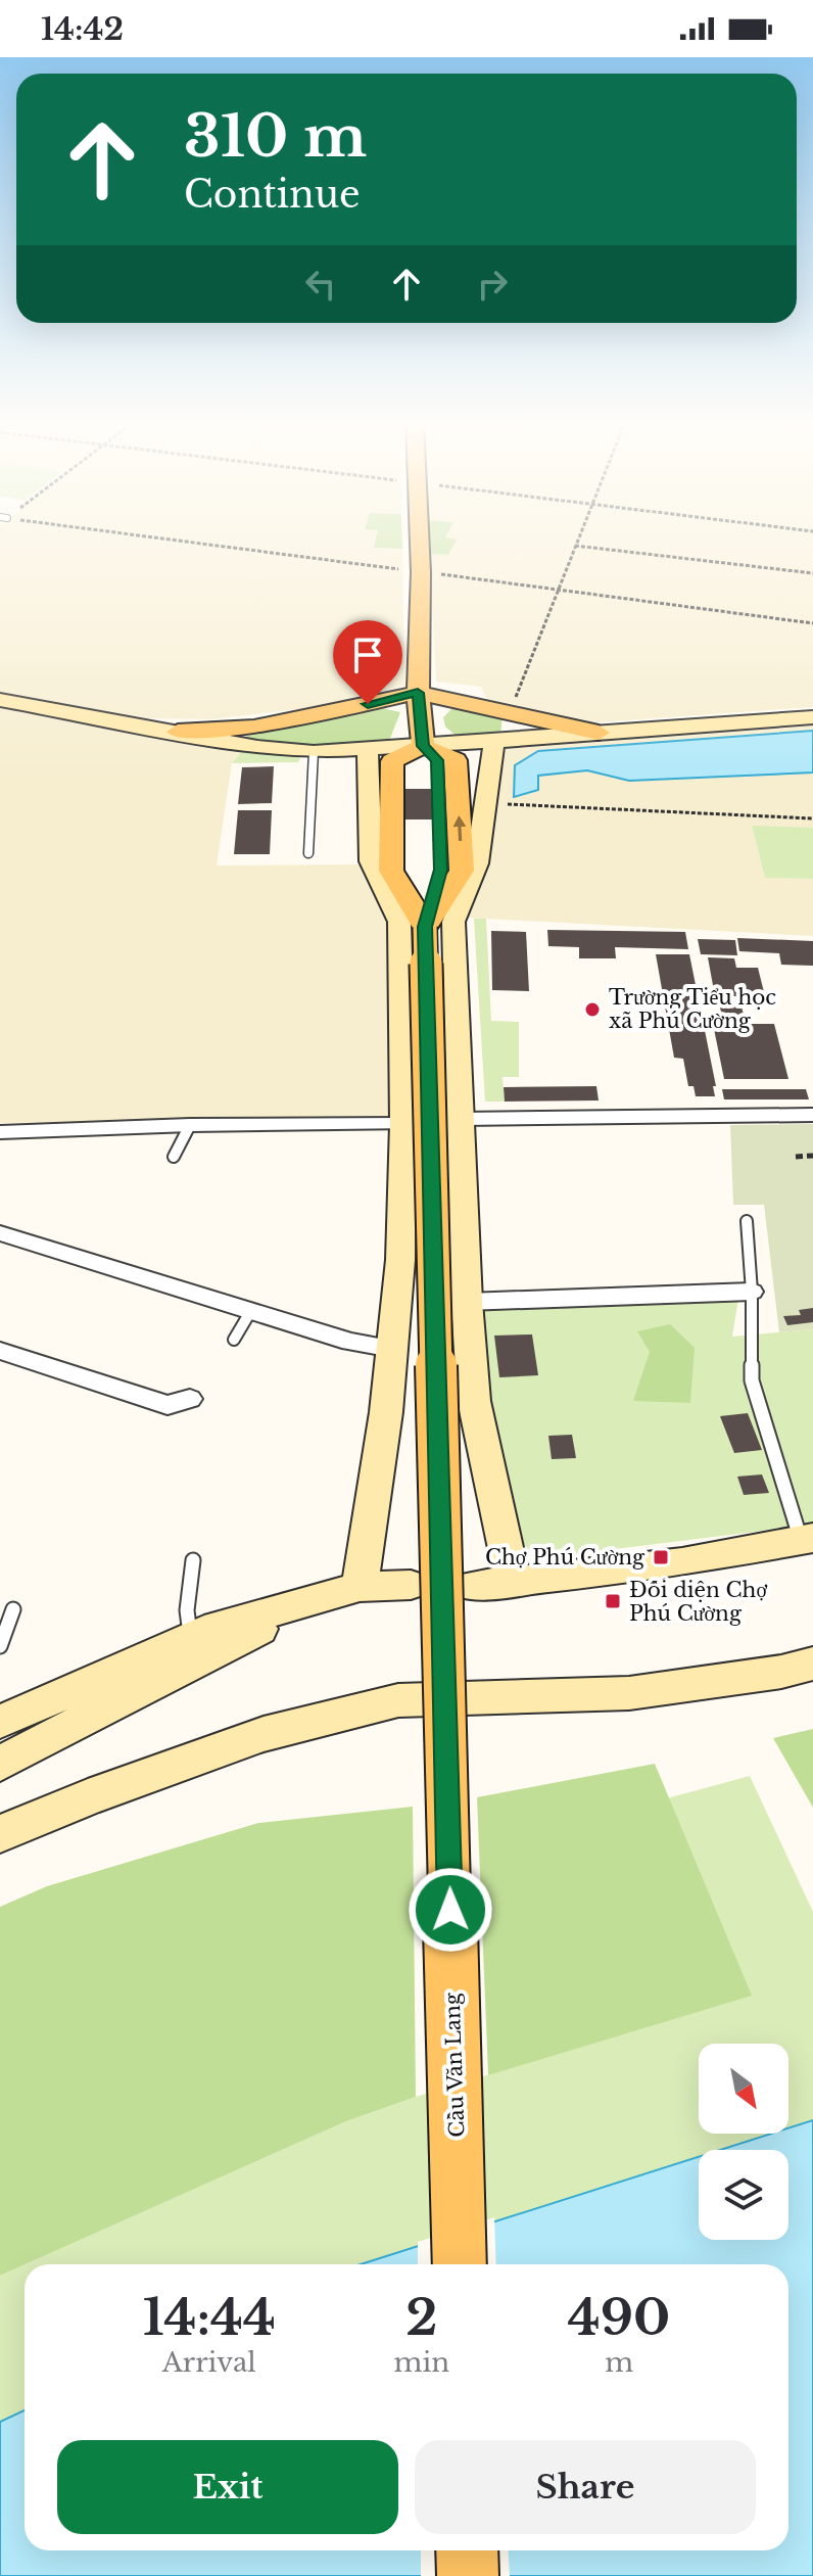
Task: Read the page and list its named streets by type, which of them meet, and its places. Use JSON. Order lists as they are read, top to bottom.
{
  "streets": {
    "main road": ["Cầu Văn Lang"]
  },
  "places": {
    "other": ["Trường Tiểu học xã Phú Cường"],
    "transit": ["Chợ Phú Cường", "Đối diện Chợ Phú Cường"]
  },
  "north": "bottom right",
  "page": {
    "status": "14:42",
    "turn": ["310 m", "Continue"],
    "eta": [
      "14:44",
      "Arrival",
      "2",
      "min",
      "490",
      "m"
    ],
    "buttons": ["Exit", "Share"]
  }
}
